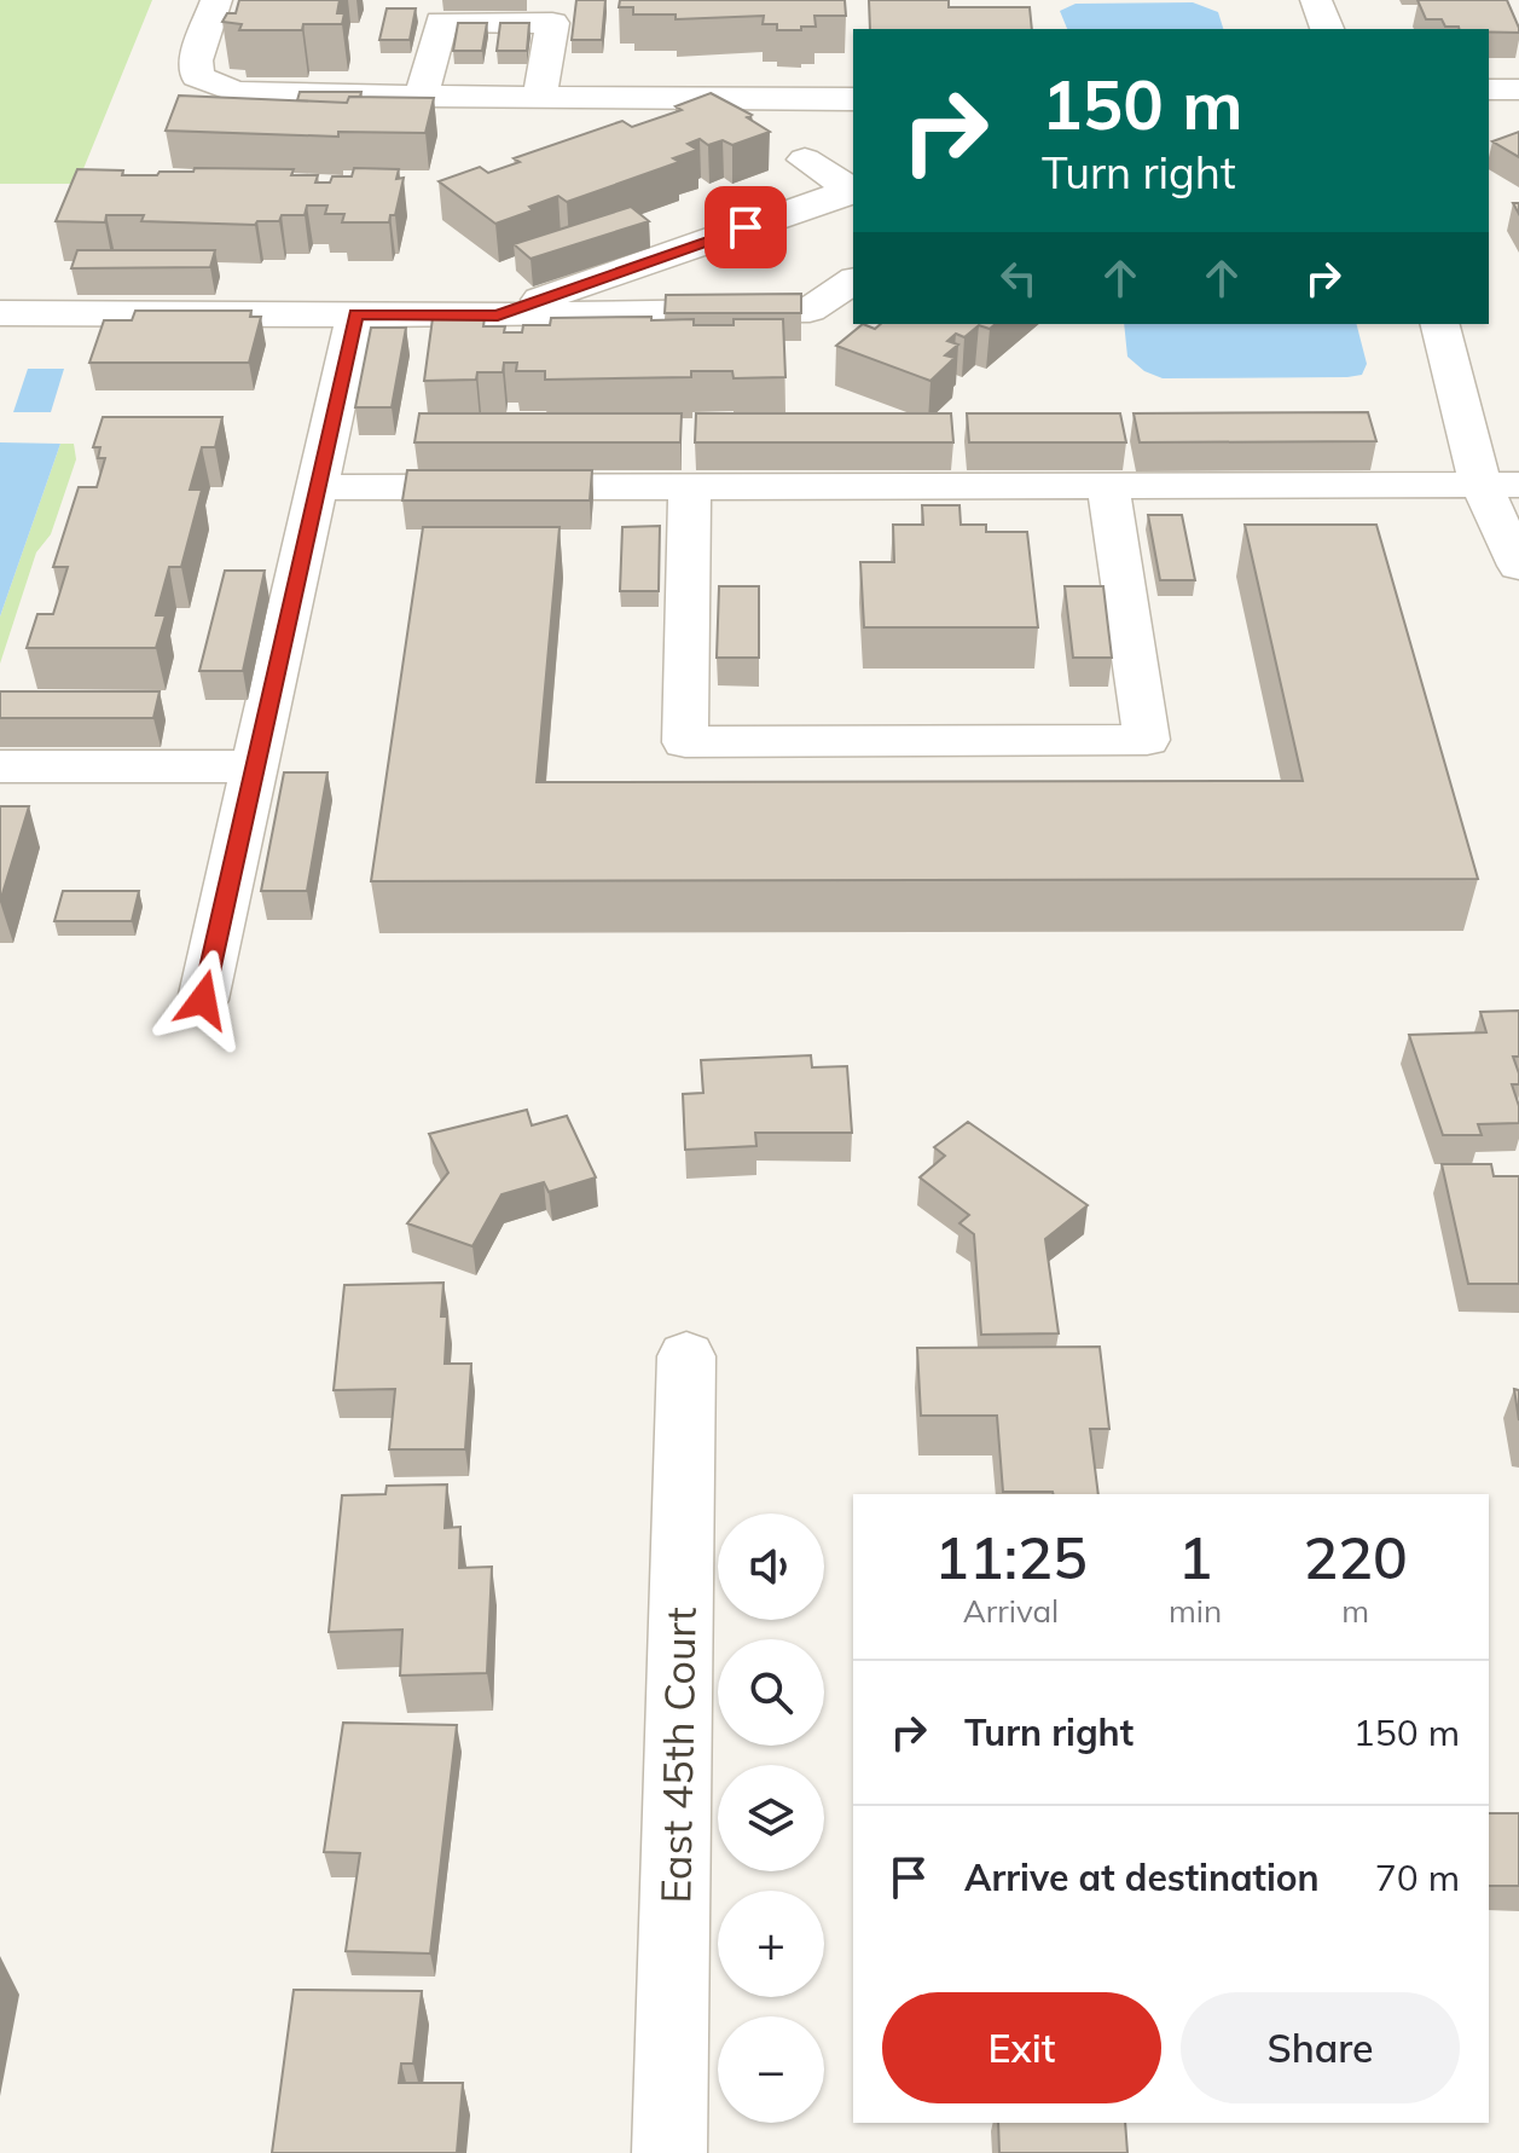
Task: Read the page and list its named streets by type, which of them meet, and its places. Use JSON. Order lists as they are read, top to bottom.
{
  "streets": {
    "street": ["East 45th Court"]
  },
  "page": {
    "turn": ["150 m", "Turn right"],
    "eta": [
      "11:25",
      "Arrival",
      "1",
      "min",
      "220",
      "m"
    ],
    "map_buttons": ["+", "−"],
    "list": [
      {
        "name": "Turn right",
        "value": "150 m"
      },
      {
        "name": "Arrive at destination",
        "value": "70 m"
      }
    ],
    "buttons": ["Exit", "Share"]
  }
}
